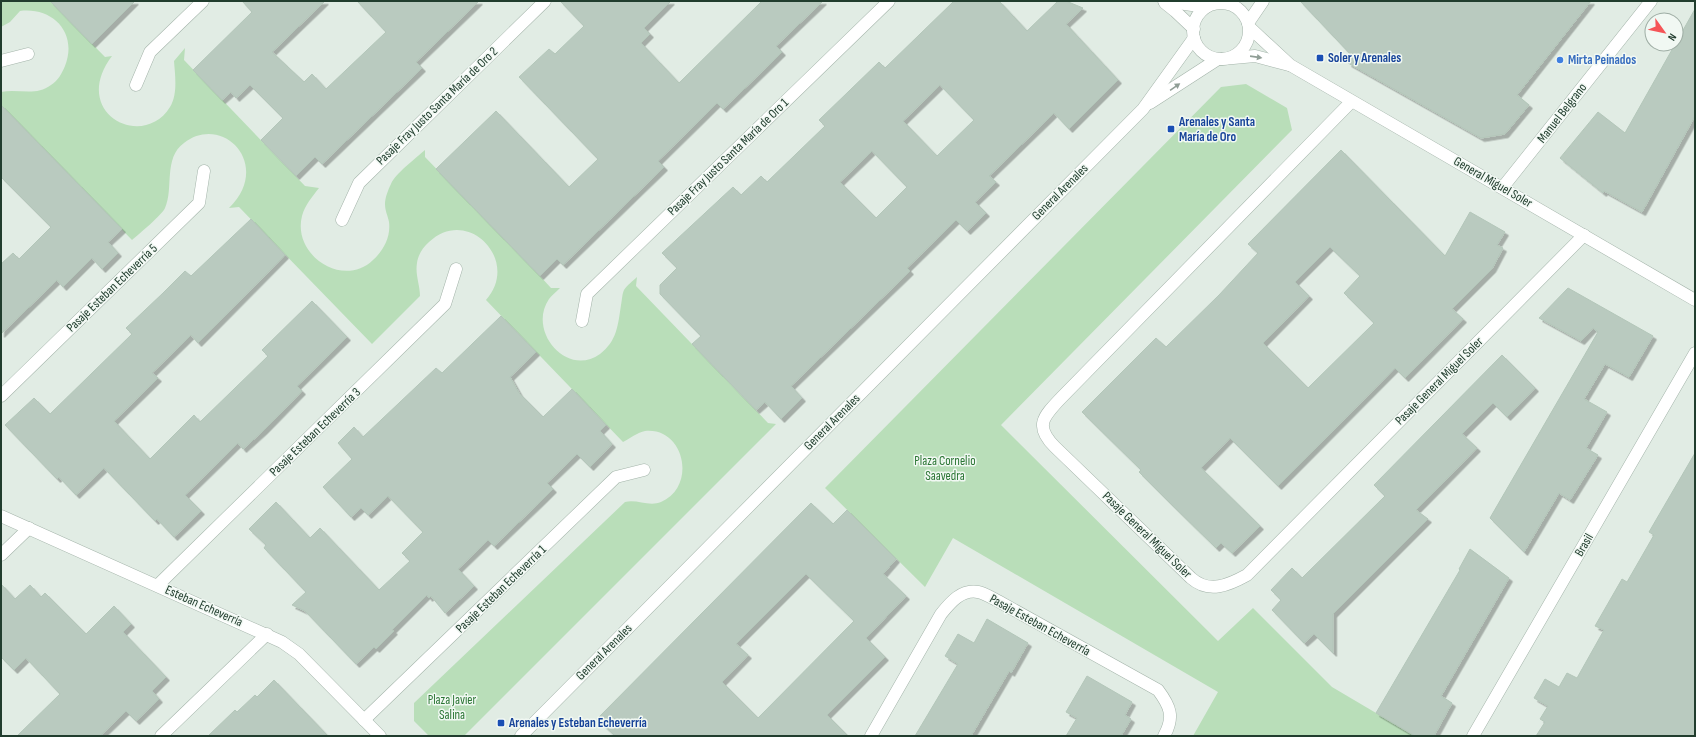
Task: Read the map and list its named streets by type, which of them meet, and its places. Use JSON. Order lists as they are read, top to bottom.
{
  "streets": {
    "street": [
      "Pasaje Fray Justo Santa María de Oro 2",
      "Manuel Belgrano",
      "Pasaje Fray Justo Santa María de Oro 1",
      "General Miguel Soler",
      "General Arenales",
      "Pasaje Esteban Echeverría 5",
      "Pasaje General Miguel Soler",
      "Pasaje Esteban Echeverría 3",
      "Brasil",
      "Pasaje Esteban Echeverría 1",
      "Esteban Echeverría",
      "Pasaje Esteban Echeverría"
    ]
  },
  "crossings": [
    ["Manuel Belgrano", "General Miguel Soler"],
    ["General Miguel Soler", "General Arenales"],
    ["General Miguel Soler", "Pasaje General Miguel Soler"],
    ["Pasaje Esteban Echeverría 3", "Esteban Echeverría"],
    ["Pasaje Esteban Echeverría 1", "Esteban Echeverría"]
  ],
  "parks": ["Plaza Cornelio Saavedra", "Plaza Javier Salina"],
  "places": {
    "transit": ["Soler y Arenales", "Arenales y Santa María de Oro", "Arenales y Esteban Echeverría"],
    "other": ["Mirta Peinados"]
  },
  "north": "bottom right"
}
